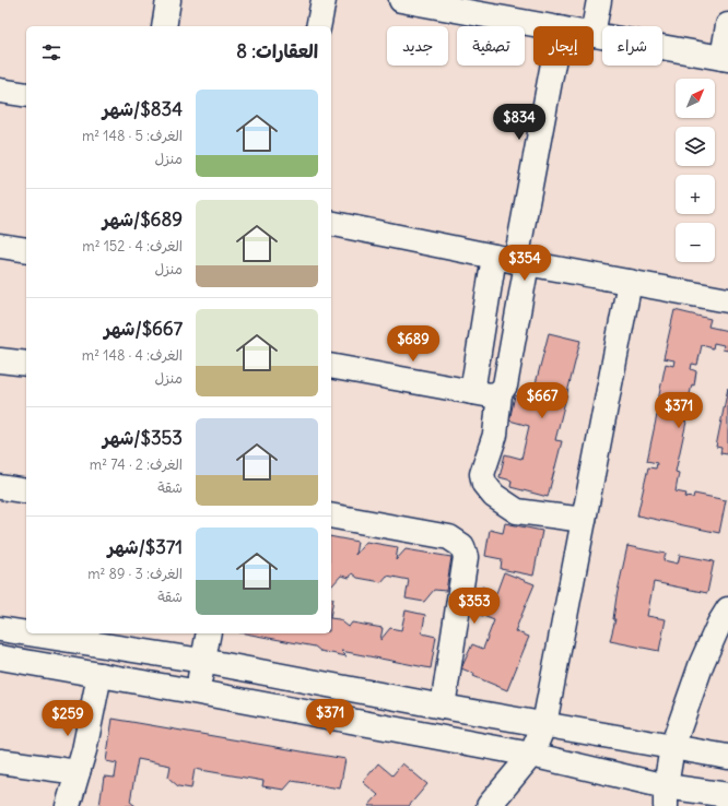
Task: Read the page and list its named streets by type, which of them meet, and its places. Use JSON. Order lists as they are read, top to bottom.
{
  "north": "top right",
  "page": {
    "chip": [
      "شراء",
      "إيجار",
      "تصفية",
      "جديد"
    ],
    "heading": "العقارات: 8",
    "map_buttons": ["+", "−"],
    "list": [
      {
        "name": "$834/شهر",
        "note": "الغرف: 5 · 148 m² · منزل"
      },
      {
        "name": "$689/شهر",
        "note": "الغرف: 4 · 152 m² · منزل"
      },
      {
        "name": "$667/شهر",
        "note": "الغرف: 4 · 148 m² · منزل"
      },
      {
        "name": "$353/شهر",
        "note": "الغرف: 2 · 74 m² · شقة"
      },
      {
        "name": "$371/شهر",
        "note": "الغرف: 3 · 89 m² · شقة"
      }
    ],
    "price": [
      "$834",
      "$354",
      "$689",
      "$667",
      "$371",
      "$353",
      "$371",
      "$259"
    ]
  }
}
